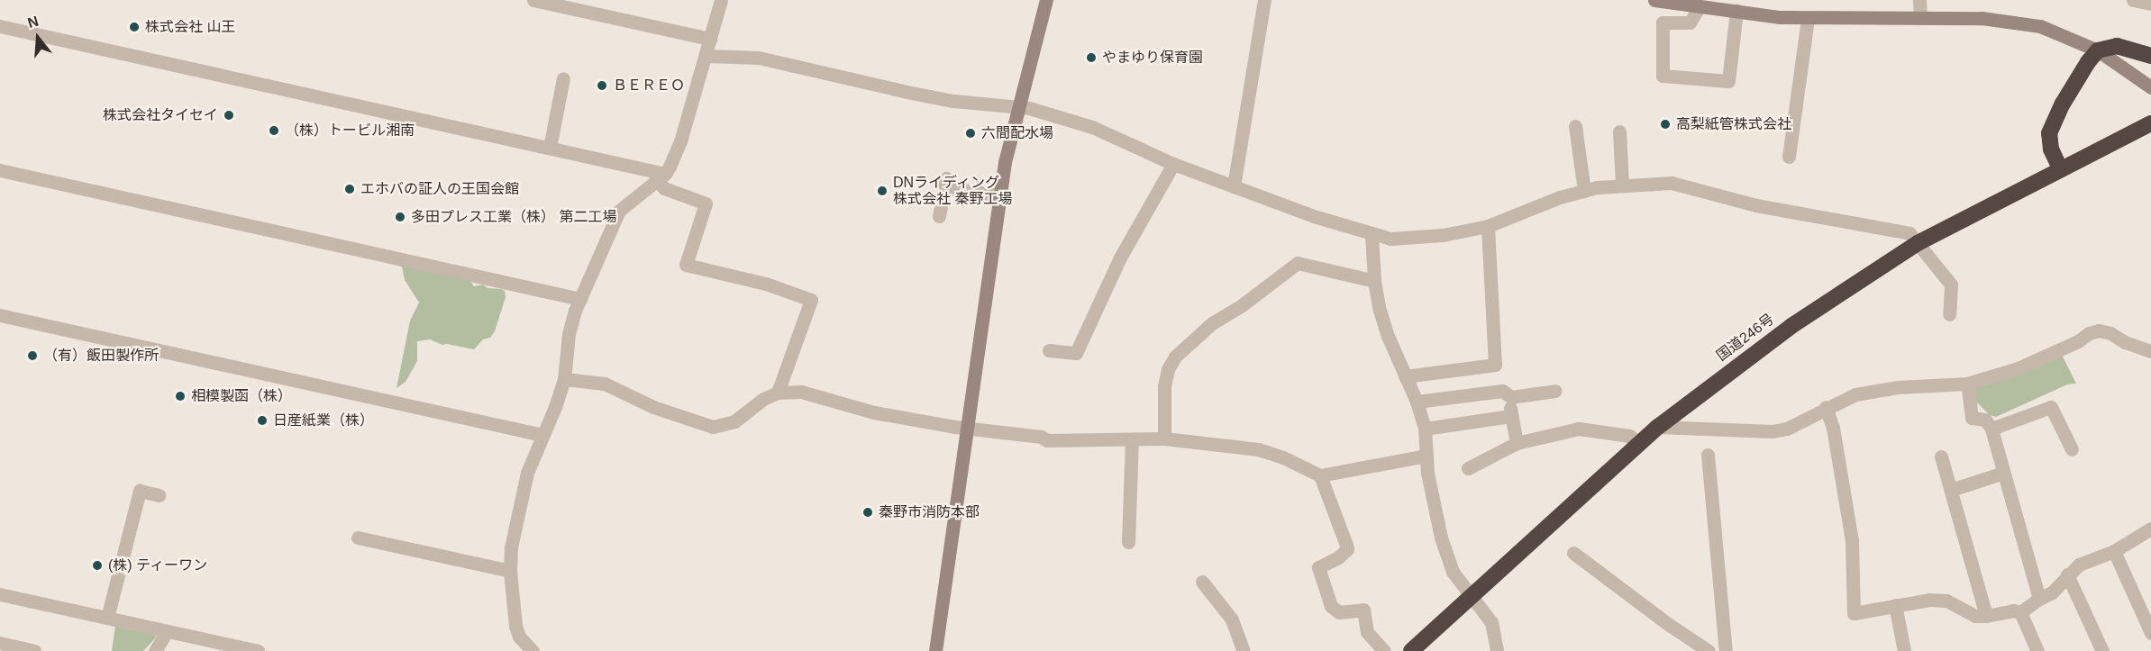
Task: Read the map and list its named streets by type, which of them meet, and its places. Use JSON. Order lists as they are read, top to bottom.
{
  "streets": {
    "highway": ["国道246号"]
  },
  "places": [
    "株式会社 山王",
    "やまゆり保育園",
    "ＢＥＲＥＯ",
    "株式会社タイセイ",
    "高梨紙管株式会社",
    "（株）トービル湘南",
    "六間配水場",
    "エホバの証人の王国会館",
    "DNライディング 株式会社 秦野工場",
    "多田プレス工業（株） 第二工場",
    "（有）飯田製作所",
    "相模製函（株）",
    "日産紙業（株）",
    "秦野市消防本部",
    "(株) ティーワン"
  ],
  "north": "top"
}
